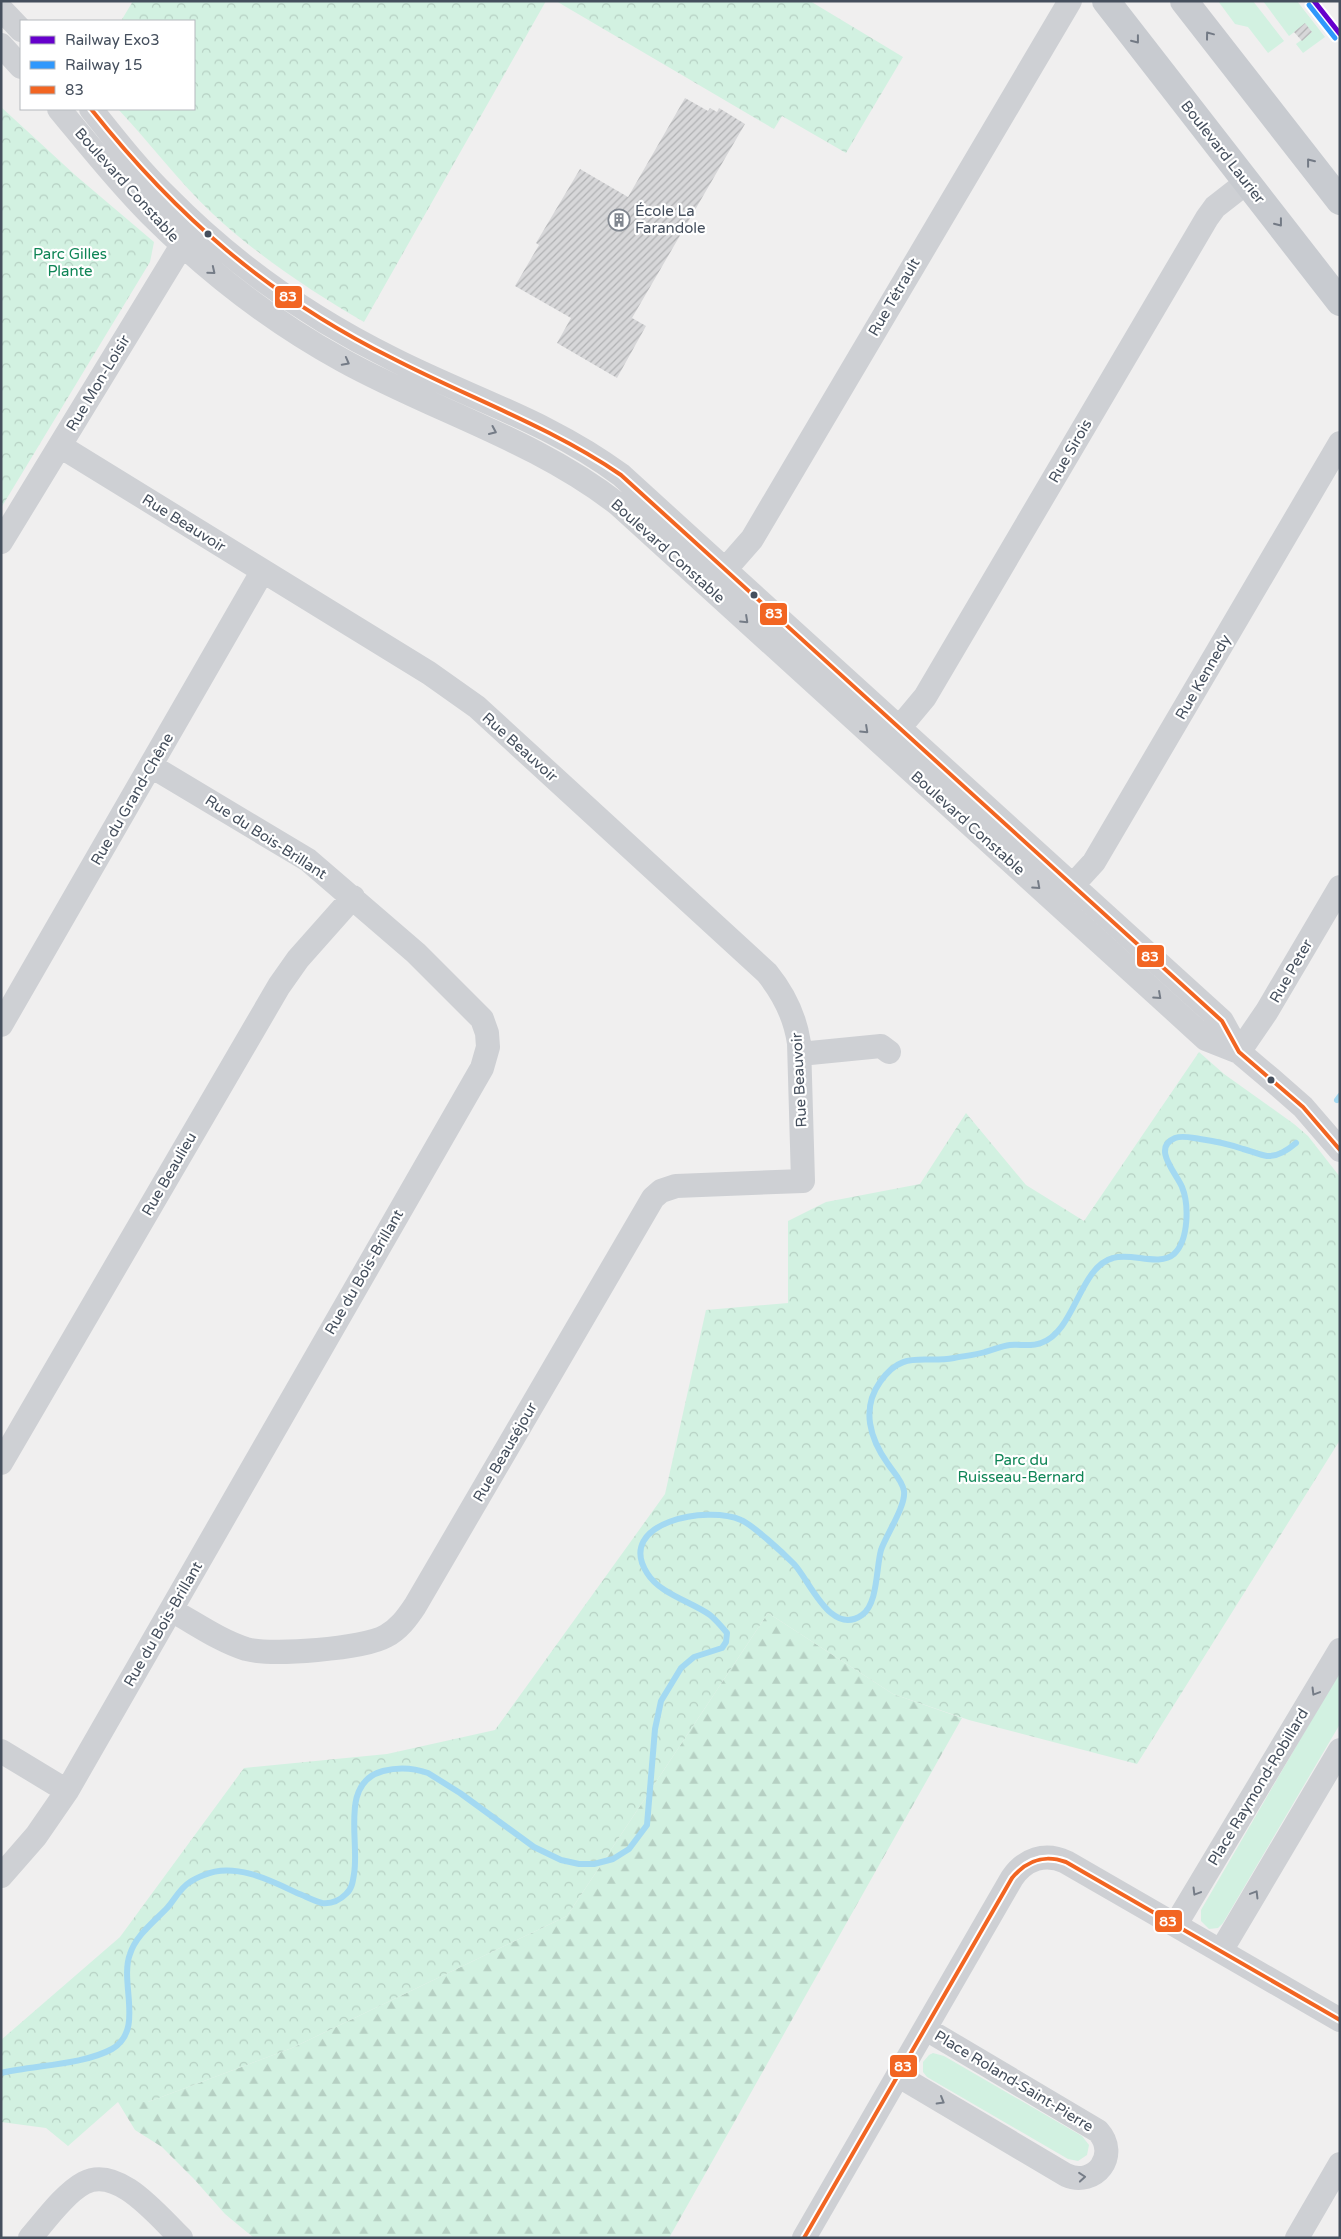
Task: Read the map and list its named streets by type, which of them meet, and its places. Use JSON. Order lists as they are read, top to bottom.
{
  "streets": {
    "main road": ["Boulevard Laurier"],
    "street": [
      "Boulevard Constable",
      "Rue Tétrault",
      "Rue Mon-Loisir",
      "Rue Sirois",
      "Rue Beauvoir",
      "Rue Kennedy",
      "Rue du Grand-Chêne",
      "Rue du Bois-Brillant",
      "Rue Peter",
      "Rue Beaulieu",
      "Rue Beauséjour",
      "Place Raymond-Robillard",
      "Place Roland-Saint-Pierre"
    ]
  },
  "crossings": [
    ["Boulevard Laurier", "Rue Sirois"],
    ["Boulevard Constable", "Rue Tétrault"],
    ["Boulevard Constable", "Rue Mon-Loisir"],
    ["Boulevard Constable", "Rue Sirois"],
    ["Boulevard Constable", "Rue Kennedy"],
    ["Boulevard Constable", "Rue Peter"],
    ["Rue Mon-Loisir", "Rue Beauvoir"],
    ["Rue Beauvoir", "Rue du Grand-Chêne"],
    ["Rue Beauvoir", "Rue Beauséjour"],
    ["Rue du Grand-Chêne", "Rue du Bois-Brillant"],
    ["Rue du Bois-Brillant", "Rue Beaulieu"],
    ["Rue du Bois-Brillant", "Rue Beauséjour"]
  ],
  "parks": ["Parc Gilles Plante", "Parc du Ruisseau-Bernard"],
  "places": {
    "building": ["École La Farandole"]
  },
  "lines": ["rail line Exo3", "rail line 15", "transit line 83"],
  "legend": ["Railway Exo3", "Railway 15", "83"]
}
